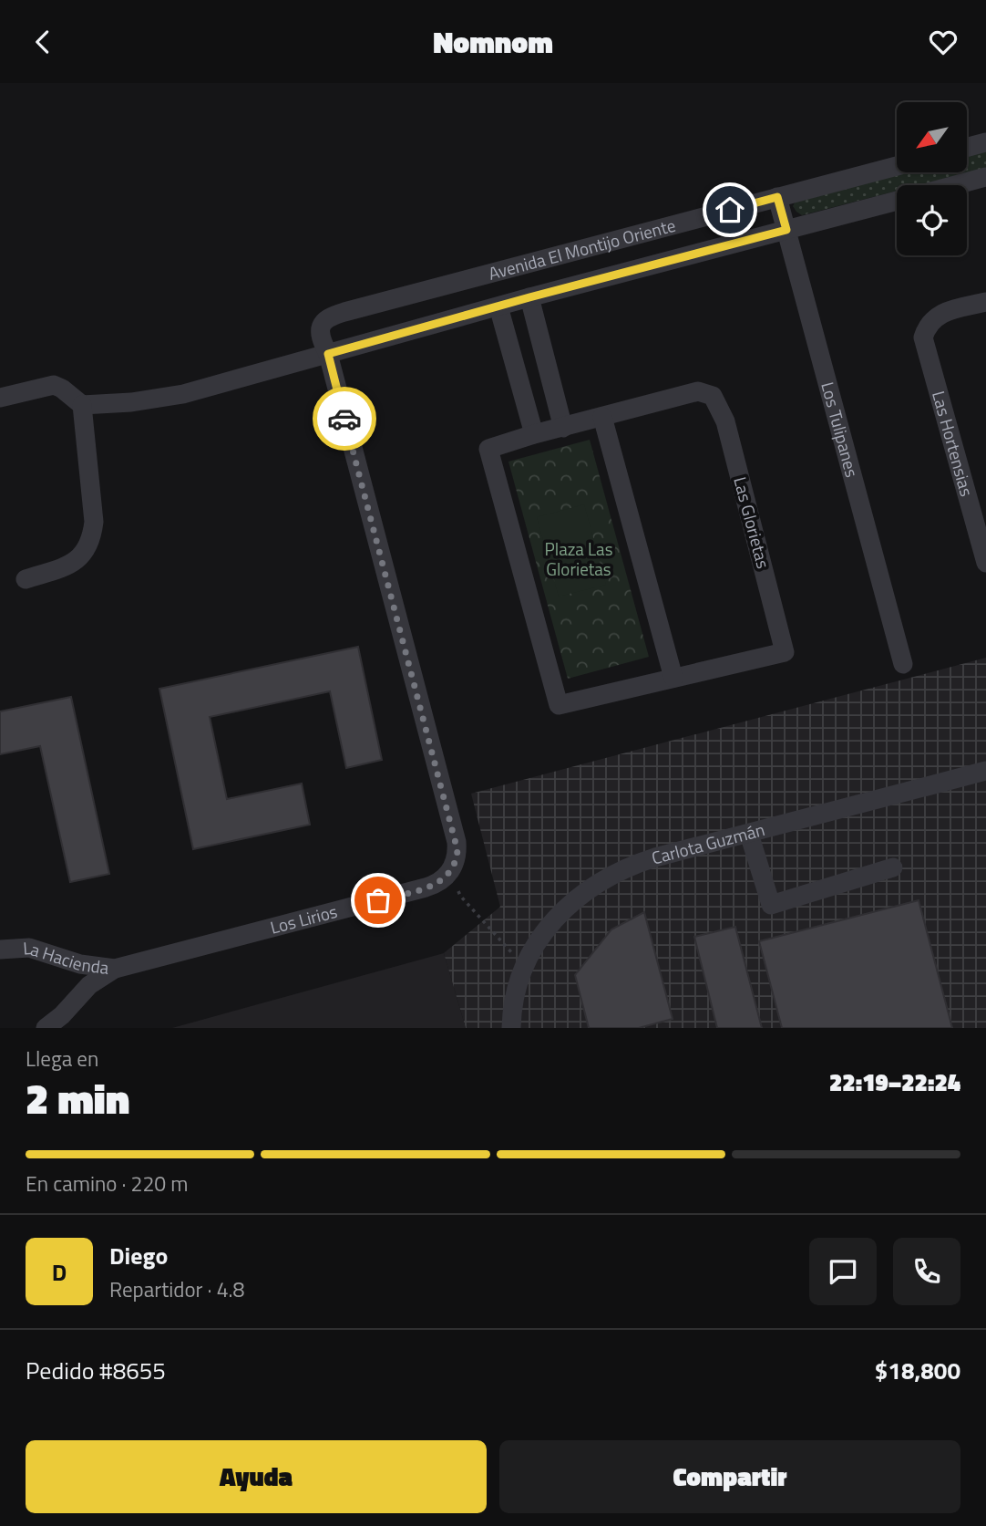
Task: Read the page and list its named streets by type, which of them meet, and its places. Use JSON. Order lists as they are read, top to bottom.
{
  "streets": {
    "street": [
      "Avenida El Montijo Oriente",
      "Los Tulipanes",
      "Las Hortensias",
      "Las Glorietas",
      "Carlota Guzmán",
      "Los Lirios",
      "La Hacienda"
    ]
  },
  "crossings": [
    ["Avenida El Montijo Oriente", "Los Tulipanes"],
    ["Los Lirios", "La Hacienda"]
  ],
  "parks": ["Plaza Las Glorietas"],
  "north": "bottom left",
  "page": {
    "header": "Nomnom",
    "heading": ["2 min", "Llega en", "22:19–22:24"],
    "panel": [
      "Diego",
      "Repartidor · 4.8",
      "Pedido #8655",
      "$18,800"
    ],
    "bar": "En camino · 220 m",
    "round": "D",
    "buttons": ["Ayuda", "Compartir"]
  }
}
